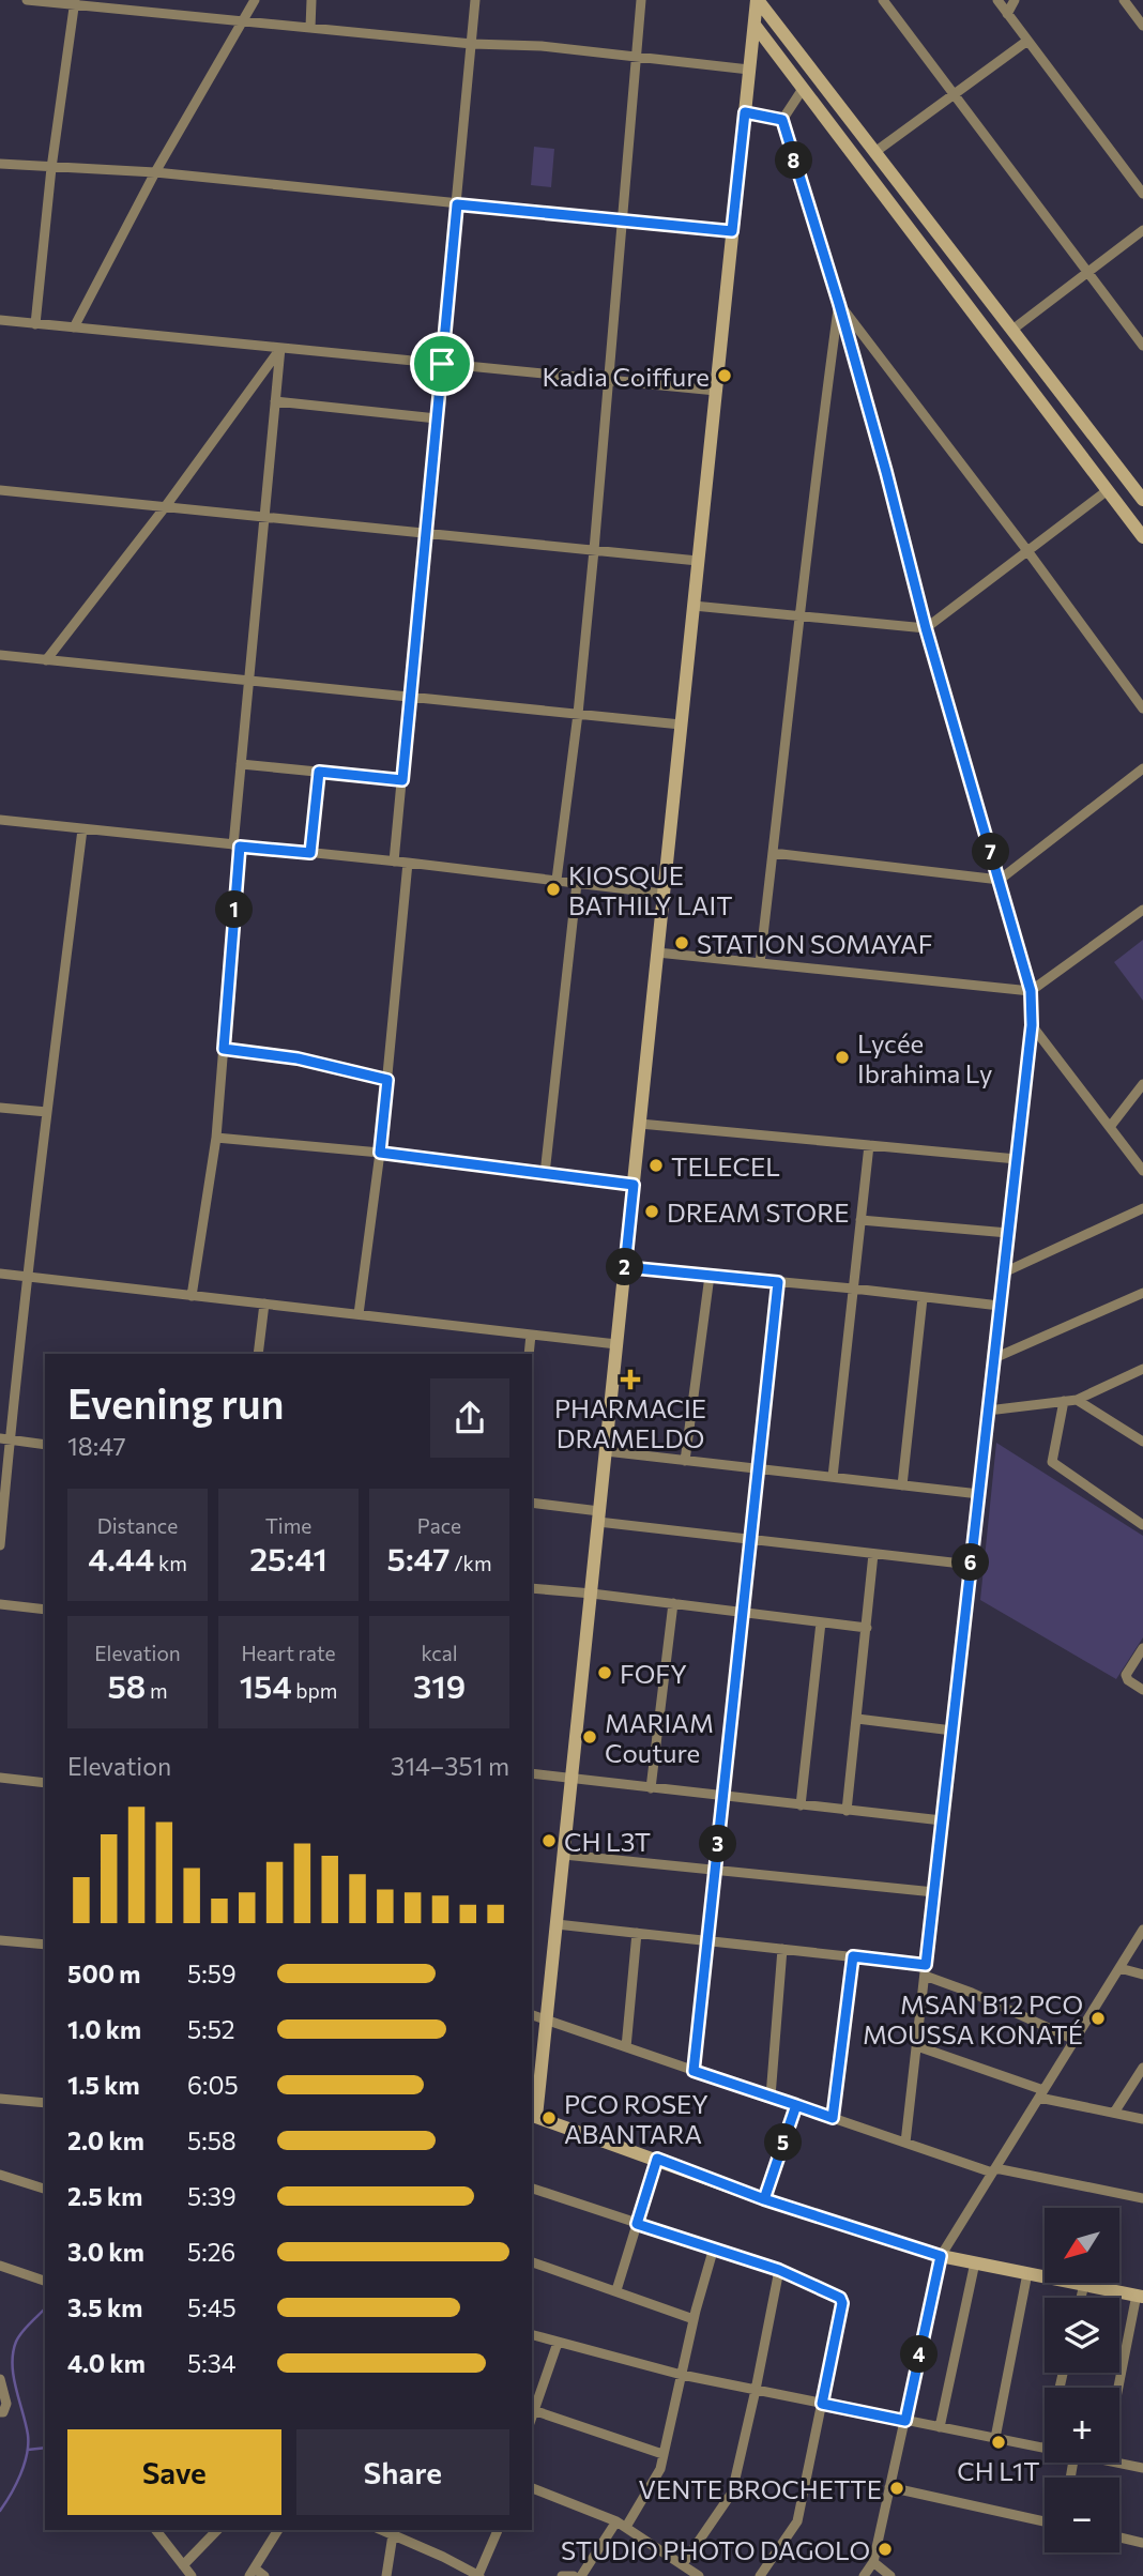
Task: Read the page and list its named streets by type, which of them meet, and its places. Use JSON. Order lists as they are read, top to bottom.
{
  "places": {
    "other": [
      "Kadia Coiffure",
      "KIOSQUE BATHILY LAIT",
      "STATION SOMAYAF",
      "Lycée Ibrahima Ly",
      "TELECEL",
      "DREAM STORE",
      "FOFY",
      "MARIAM Couture",
      "CH L3T",
      "MSAN B12 PCO MOUSSA KONATÉ",
      "PCO ROSEY ABANTARA",
      "CH L1T",
      "VENTE BROCHETTE",
      "STUDIO PHOTO DAGOLO"
    ],
    "health": ["PHARMACIE DRAMELDO"]
  },
  "north": "bottom left",
  "page": {
    "pins": [
      "8",
      "7",
      "1",
      "2",
      "6",
      "3",
      "5",
      "4"
    ],
    "heading": ["Evening run", "18:47"],
    "stats": [
      ["Distance", "4.44 km"],
      ["Time", "25:41"],
      ["Pace", "5:47 /km"],
      ["Elevation", "58 m"],
      ["Heart rate", "154 bpm"],
      ["kcal", "319"]
    ],
    "chart": ["Elevation", "314–351 m"],
    "list": [
      {
        "name": "500 m",
        "note": "5:59"
      },
      {
        "name": "1.0 km",
        "note": "5:52"
      },
      {
        "name": "1.5 km",
        "note": "6:05"
      },
      {
        "name": "2.0 km",
        "note": "5:58"
      },
      {
        "name": "2.5 km",
        "note": "5:39"
      },
      {
        "name": "3.0 km",
        "note": "5:26"
      },
      {
        "name": "3.5 km",
        "note": "5:45"
      },
      {
        "name": "4.0 km",
        "note": "5:34"
      }
    ],
    "map_buttons": ["+", "−"],
    "buttons": ["Save", "Share"]
  }
}
